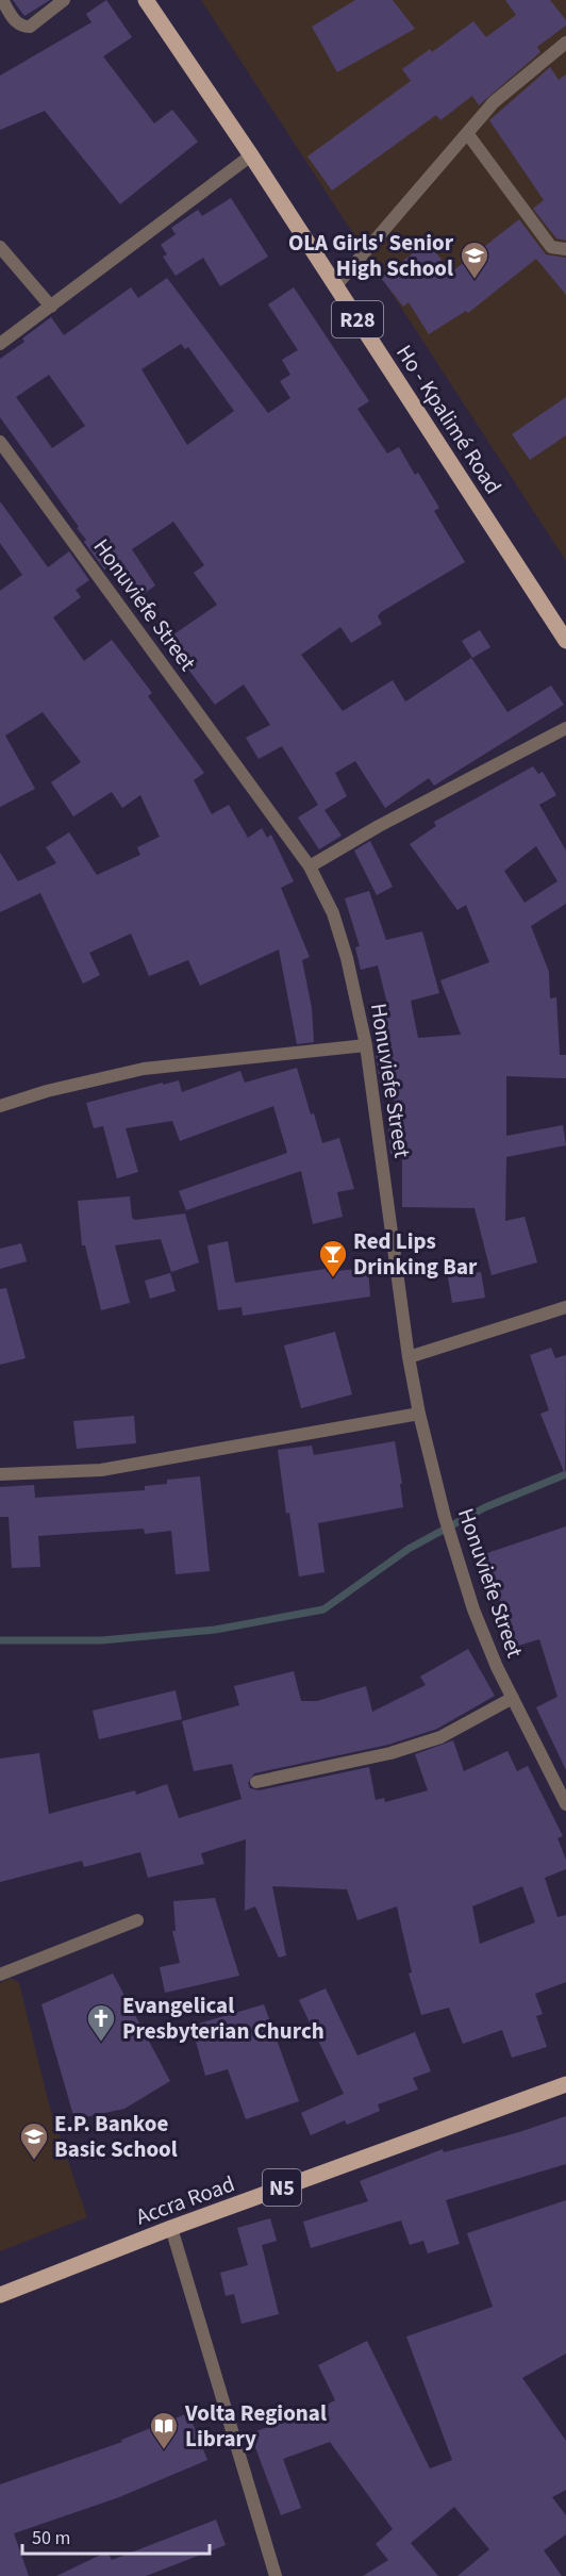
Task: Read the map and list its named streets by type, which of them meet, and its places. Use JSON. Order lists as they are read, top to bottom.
{
  "streets": {
    "main road": [
      "R28",
      "Ho - Kpalimé Road",
      "N5",
      "Accra Road"
    ],
    "street": ["Honuviefe Street"]
  },
  "places": {
    "school or university": ["OLA Girls' Senior High School", "E.P. Bankoe Basic School"],
    "bar": ["Red Lips Drinking Bar"],
    "church": ["Evangelical Presbyterian Church"],
    "library": ["Volta Regional Library"]
  },
  "scale_bar": "50 m"
}
